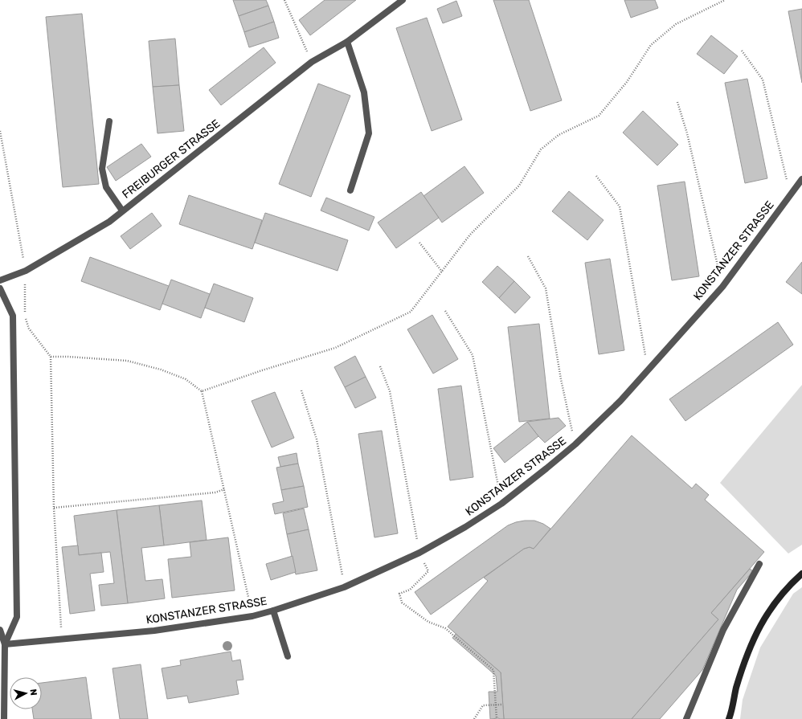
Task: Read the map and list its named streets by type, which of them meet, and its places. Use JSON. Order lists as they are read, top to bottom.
{
  "streets": {
    "street": ["FREIBURGER STRASSE", "KONSTANZER STRASSE"]
  },
  "north": "right"
}
